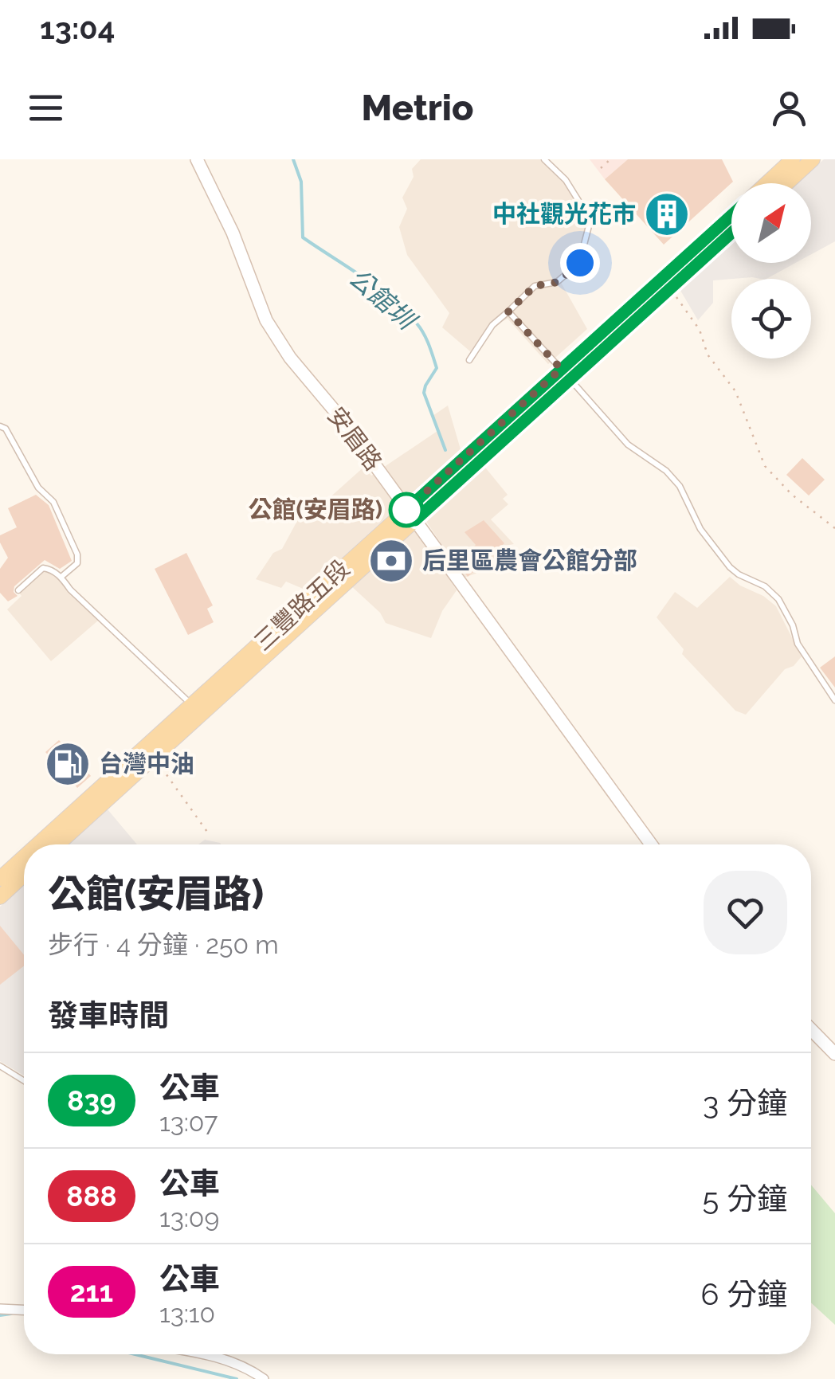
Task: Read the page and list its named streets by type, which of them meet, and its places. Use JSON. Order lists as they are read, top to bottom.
{
  "streets": {
    "main road": ["三豐路五段"],
    "street": ["安眉路"]
  },
  "crossings": [
    ["安眉路", "三豐路五段"]
  ],
  "water": ["公館圳"],
  "places": {
    "building": ["中社觀光花市"],
    "other": ["公館(安眉路)"],
    "bank": ["后里區農會公館分部"],
    "fuel station": ["台灣中油"]
  },
  "lines": ["bus line 839"],
  "north": "top right",
  "page": {
    "status": "13:04",
    "header": "Metrio",
    "heading": [
      ["公館(安眉路)", "步行 · 4 分鐘 · 250 m"],
      "發車時間"
    ],
    "list": [
      {
        "mark": "839",
        "name": "公車",
        "note": "13:07",
        "value": "3 分鐘"
      },
      {
        "mark": "888",
        "name": "公車",
        "note": "13:09",
        "value": "5 分鐘"
      },
      {
        "mark": "211",
        "name": "公車",
        "note": "13:10",
        "value": "6 分鐘"
      }
    ]
  }
}
